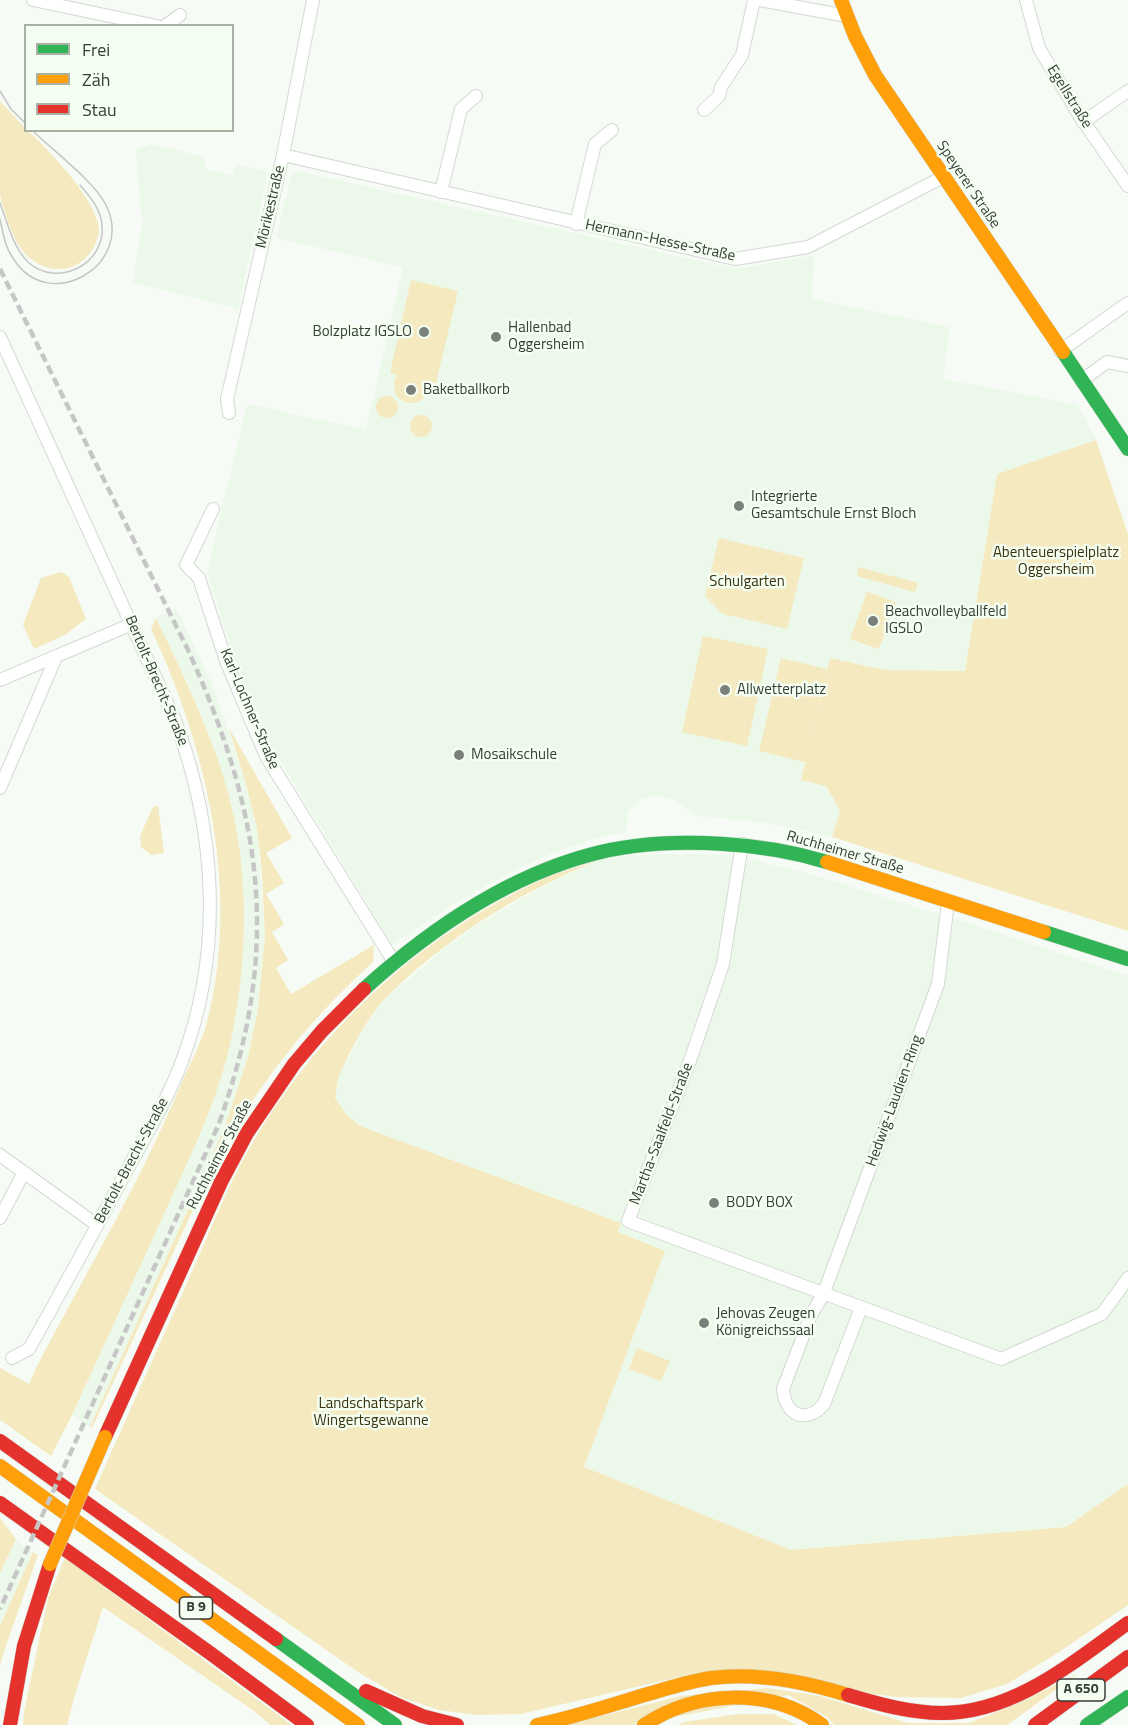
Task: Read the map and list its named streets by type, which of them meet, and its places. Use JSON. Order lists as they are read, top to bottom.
{
  "streets": {
    "main road": [
      "Speyerer Straße",
      "Ruchheimer Straße",
      "B 9",
      "A 650"
    ],
    "street": [
      "Egellstraße",
      "Mörikestraße",
      "Hermann-Hesse-Straße",
      "Bertolt-Brecht-Straße",
      "Karl-Lochner-Straße",
      "Hedwig-Laudien-Ring",
      "Martha-Saalfeld-Straße"
    ]
  },
  "crossings": [
    ["Speyerer Straße", "Hermann-Hesse-Straße"],
    ["Mörikestraße", "Hermann-Hesse-Straße"],
    ["Karl-Lochner-Straße", "Ruchheimer Straße"],
    ["Ruchheimer Straße", "Hedwig-Laudien-Ring"],
    ["Ruchheimer Straße", "Martha-Saalfeld-Straße"],
    ["Hedwig-Laudien-Ring", "Martha-Saalfeld-Straße"]
  ],
  "parks": ["Abenteuerspielplatz Oggersheim", "Schulgarten", "Landschaftspark Wingertsgewanne"],
  "places": [
    "Bolzplatz IGSLO",
    "Hallenbad Oggersheim",
    "Baketballkorb",
    "Integrierte Gesamtschule Ernst Bloch",
    "Beachvolleyballfeld IGSLO",
    "Allwetterplatz",
    "Mosaikschule",
    "BODY BOX",
    "Jehovas Zeugen Königreichssaal"
  ],
  "legend": ["Frei", "Zäh", "Stau"]
}
